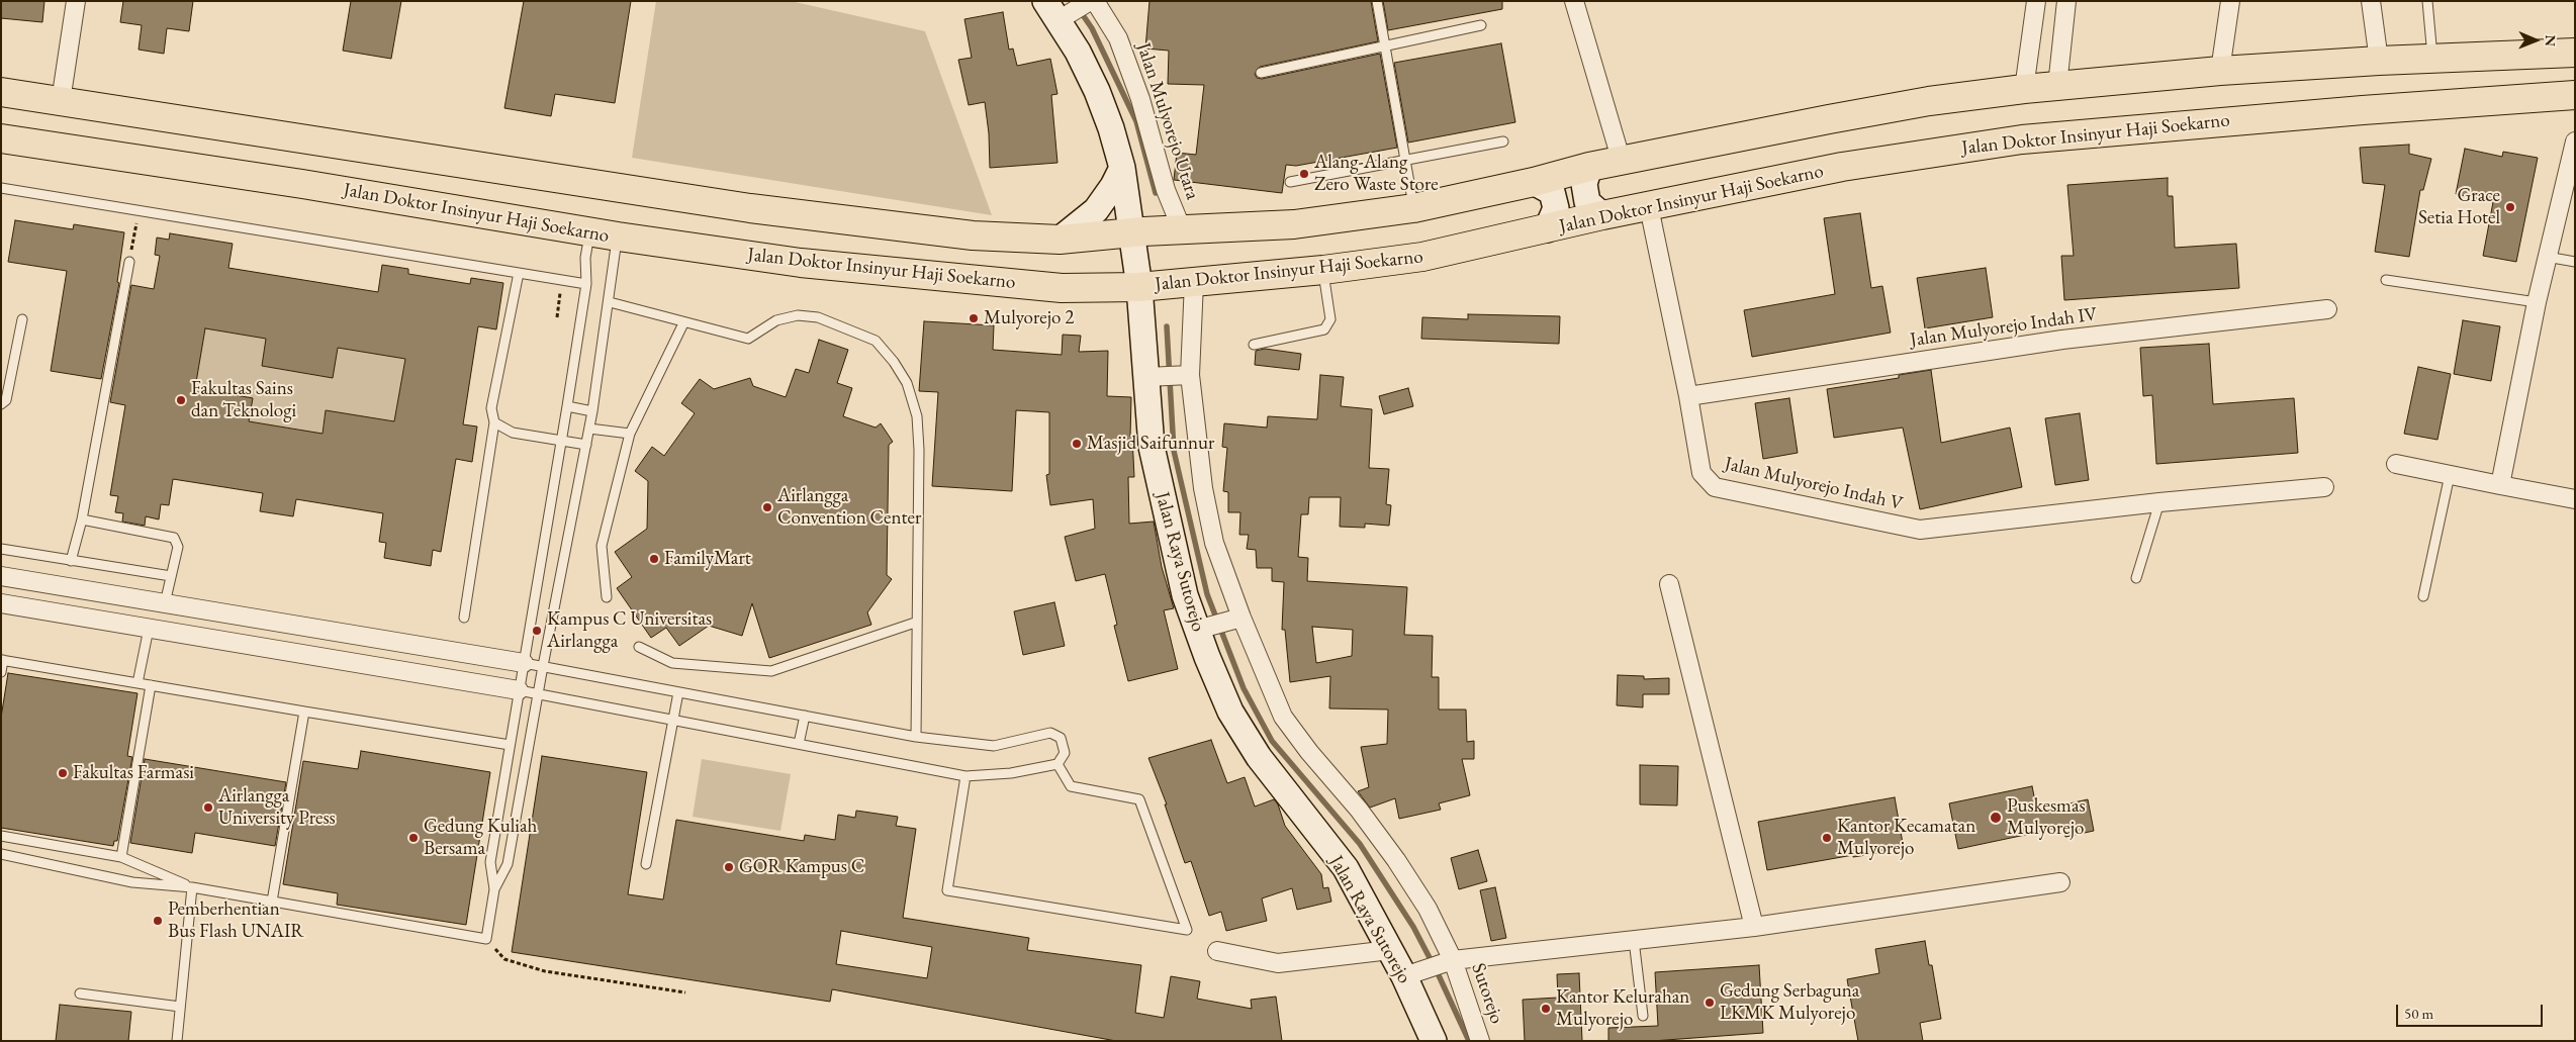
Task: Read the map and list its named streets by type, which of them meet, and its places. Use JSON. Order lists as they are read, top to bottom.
{
  "streets": {
    "main road": ["Jalan Doktor Insinyur Haji Soekarno", "Jalan Raya Sutorejo"],
    "street": [
      "Jalan Mulyorejo Utara",
      "Jalan Mulyorejo Indah IV",
      "Jalan Mulyorejo Indah V",
      "Sutorejo"
    ]
  },
  "crossings": [
    ["Jalan Mulyorejo Utara", "Jalan Raya Sutorejo"],
    ["Jalan Doktor Insinyur Haji Soekarno", "Jalan Mulyorejo Indah V"],
    ["Jalan Doktor Insinyur Haji Soekarno", "Jalan Raya Sutorejo"],
    ["Jalan Doktor Insinyur Haji Soekarno", "Sutorejo"],
    ["Jalan Mulyorejo Indah IV", "Jalan Mulyorejo Indah V"]
  ],
  "places": [
    "Alang-Alang Zero Waste Store",
    "Grace Setia Hotel",
    "Mulyorejo 2",
    "Fakultas Sains dan Teknologi",
    "Masjid Saifunnur",
    "Airlangga Convention Center",
    "FamilyMart",
    "Kampus C Universitas Airlangga",
    "Fakultas Farmasi",
    "Airlangga University Press",
    "Puskesmas Mulyorejo",
    "Gedung Kuliah Bersama",
    "Kantor Kecamatan Mulyorejo",
    "GOR Kampus C",
    "Pemberhentian Bus Flash UNAIR",
    "Gedung Serbaguna LKMK Mulyorejo",
    "Kantor Kelurahan Mulyorejo"
  ],
  "scale_bar": "50 m",
  "north": "right"
}
